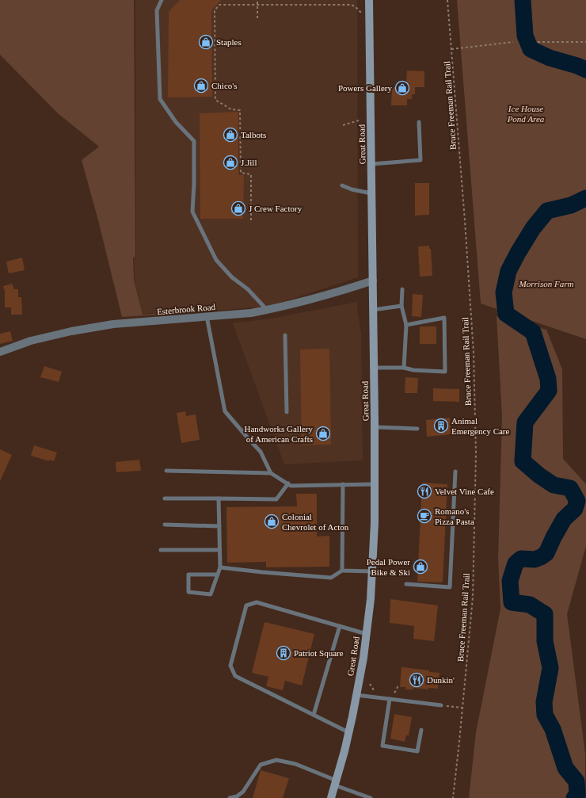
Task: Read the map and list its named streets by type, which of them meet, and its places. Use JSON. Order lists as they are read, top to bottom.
{
  "streets": {
    "main road": ["Great Road"],
    "street": ["Esterbrook Road"],
    "path": ["Bruce Freeman Rail Trail"]
  },
  "crossings": [
    ["Great Road", "Esterbrook Road"]
  ],
  "parks": ["Ice House Pond Area", "Morrison Farm"],
  "places": {
    "shop": [
      "Staples",
      "Chico's",
      "Powers Gallery",
      "Talbots",
      "J.Jill",
      "J Crew Factory",
      "Handworks Gallery of American Crafts",
      "Colonial Chevrolet of Acton",
      "Pedal Power Bike & Ski"
    ],
    "building": ["Animal Emergency Care", "Patriot Square"],
    "restaurant": ["Velvet Vine Cafe", "Dunkin'"],
    "cafe": ["Romano's Pizza Pasta"]
  }
}
